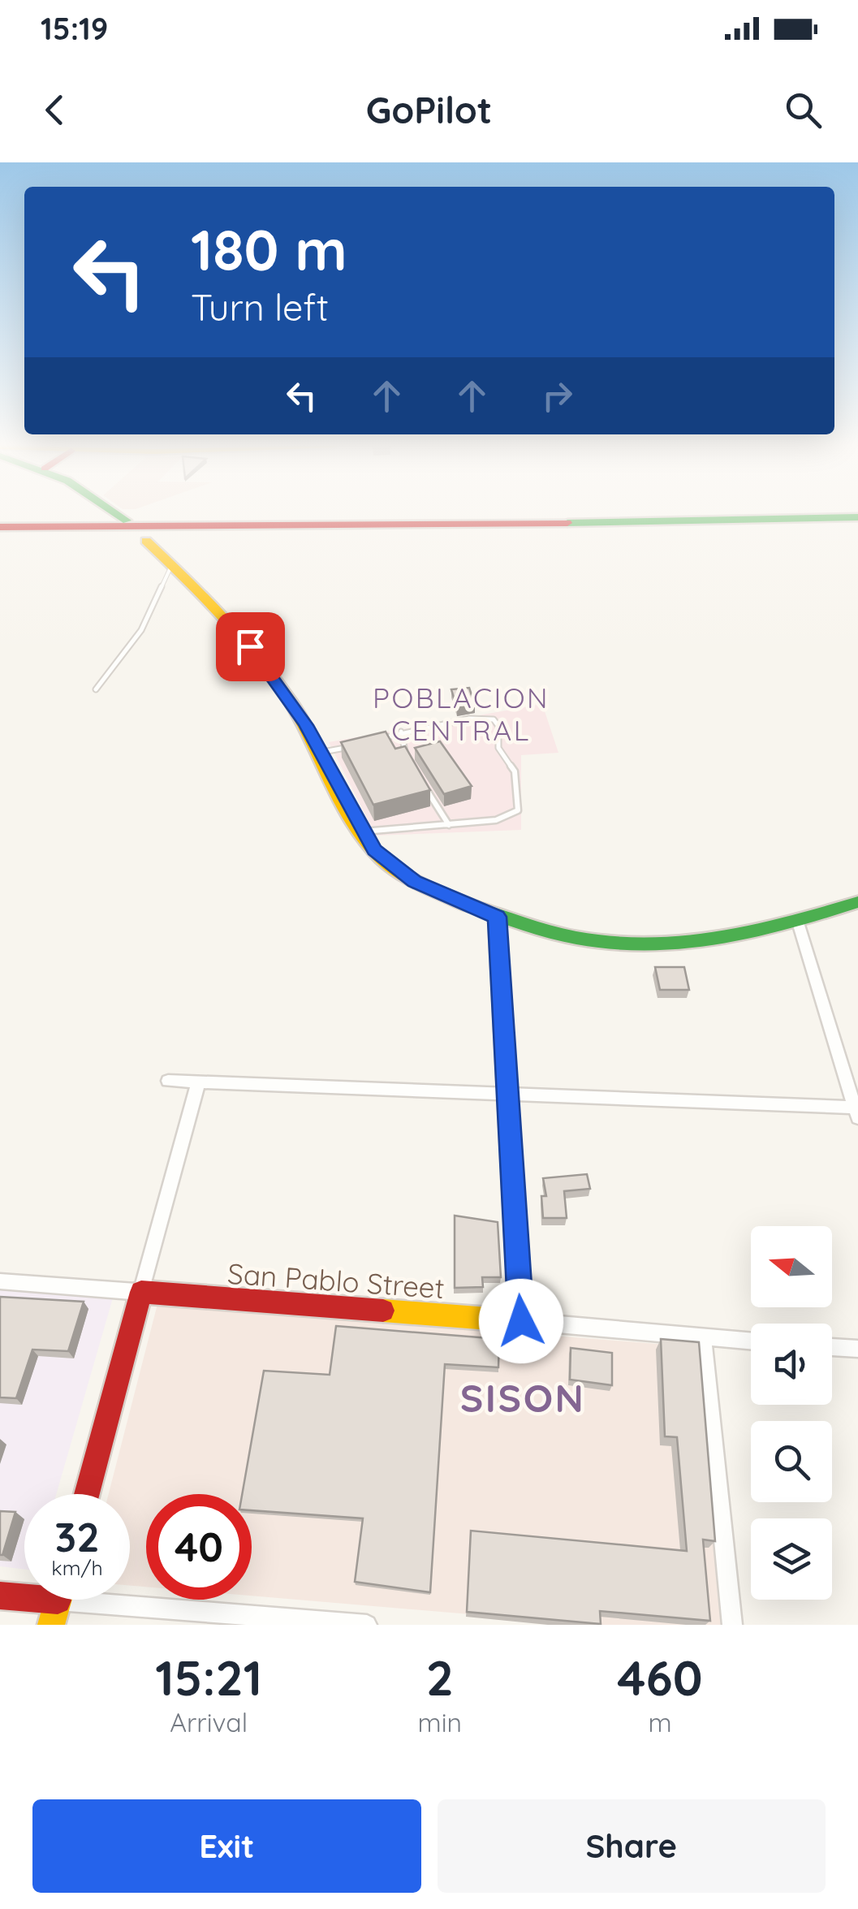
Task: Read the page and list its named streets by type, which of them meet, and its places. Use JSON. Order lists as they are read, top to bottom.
{
  "streets": {
    "main road": ["San Pablo Street"]
  },
  "districts": ["POBLACION CENTRAL", "SISON"],
  "north": "left",
  "page": {
    "status": "15:19",
    "header": "GoPilot",
    "turn": ["180 m", "Turn left"],
    "speed": "32 km/h",
    "limit": "40",
    "eta": [
      "15:21",
      "Arrival",
      "2",
      "min",
      "460",
      "m"
    ],
    "buttons": ["Exit", "Share"]
  }
}
